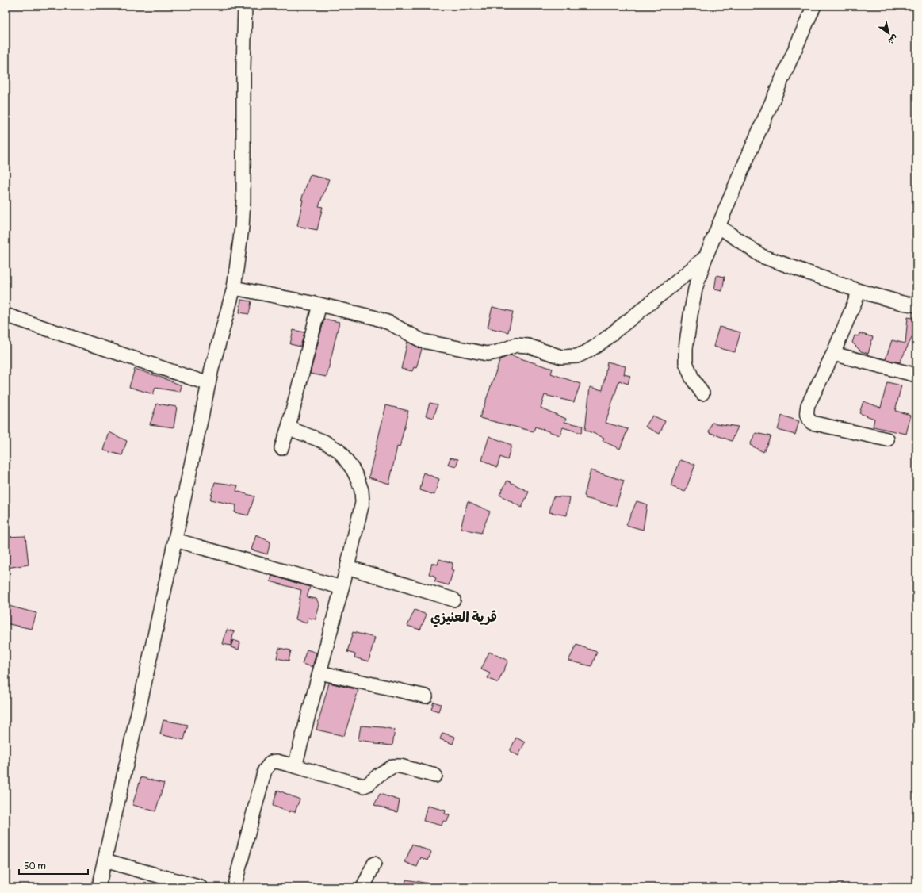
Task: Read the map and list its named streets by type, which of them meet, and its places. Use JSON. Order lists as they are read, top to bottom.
{
  "districts": ["قرية العنيزي"],
  "scale_bar": "50 m",
  "north": "bottom right"
}
